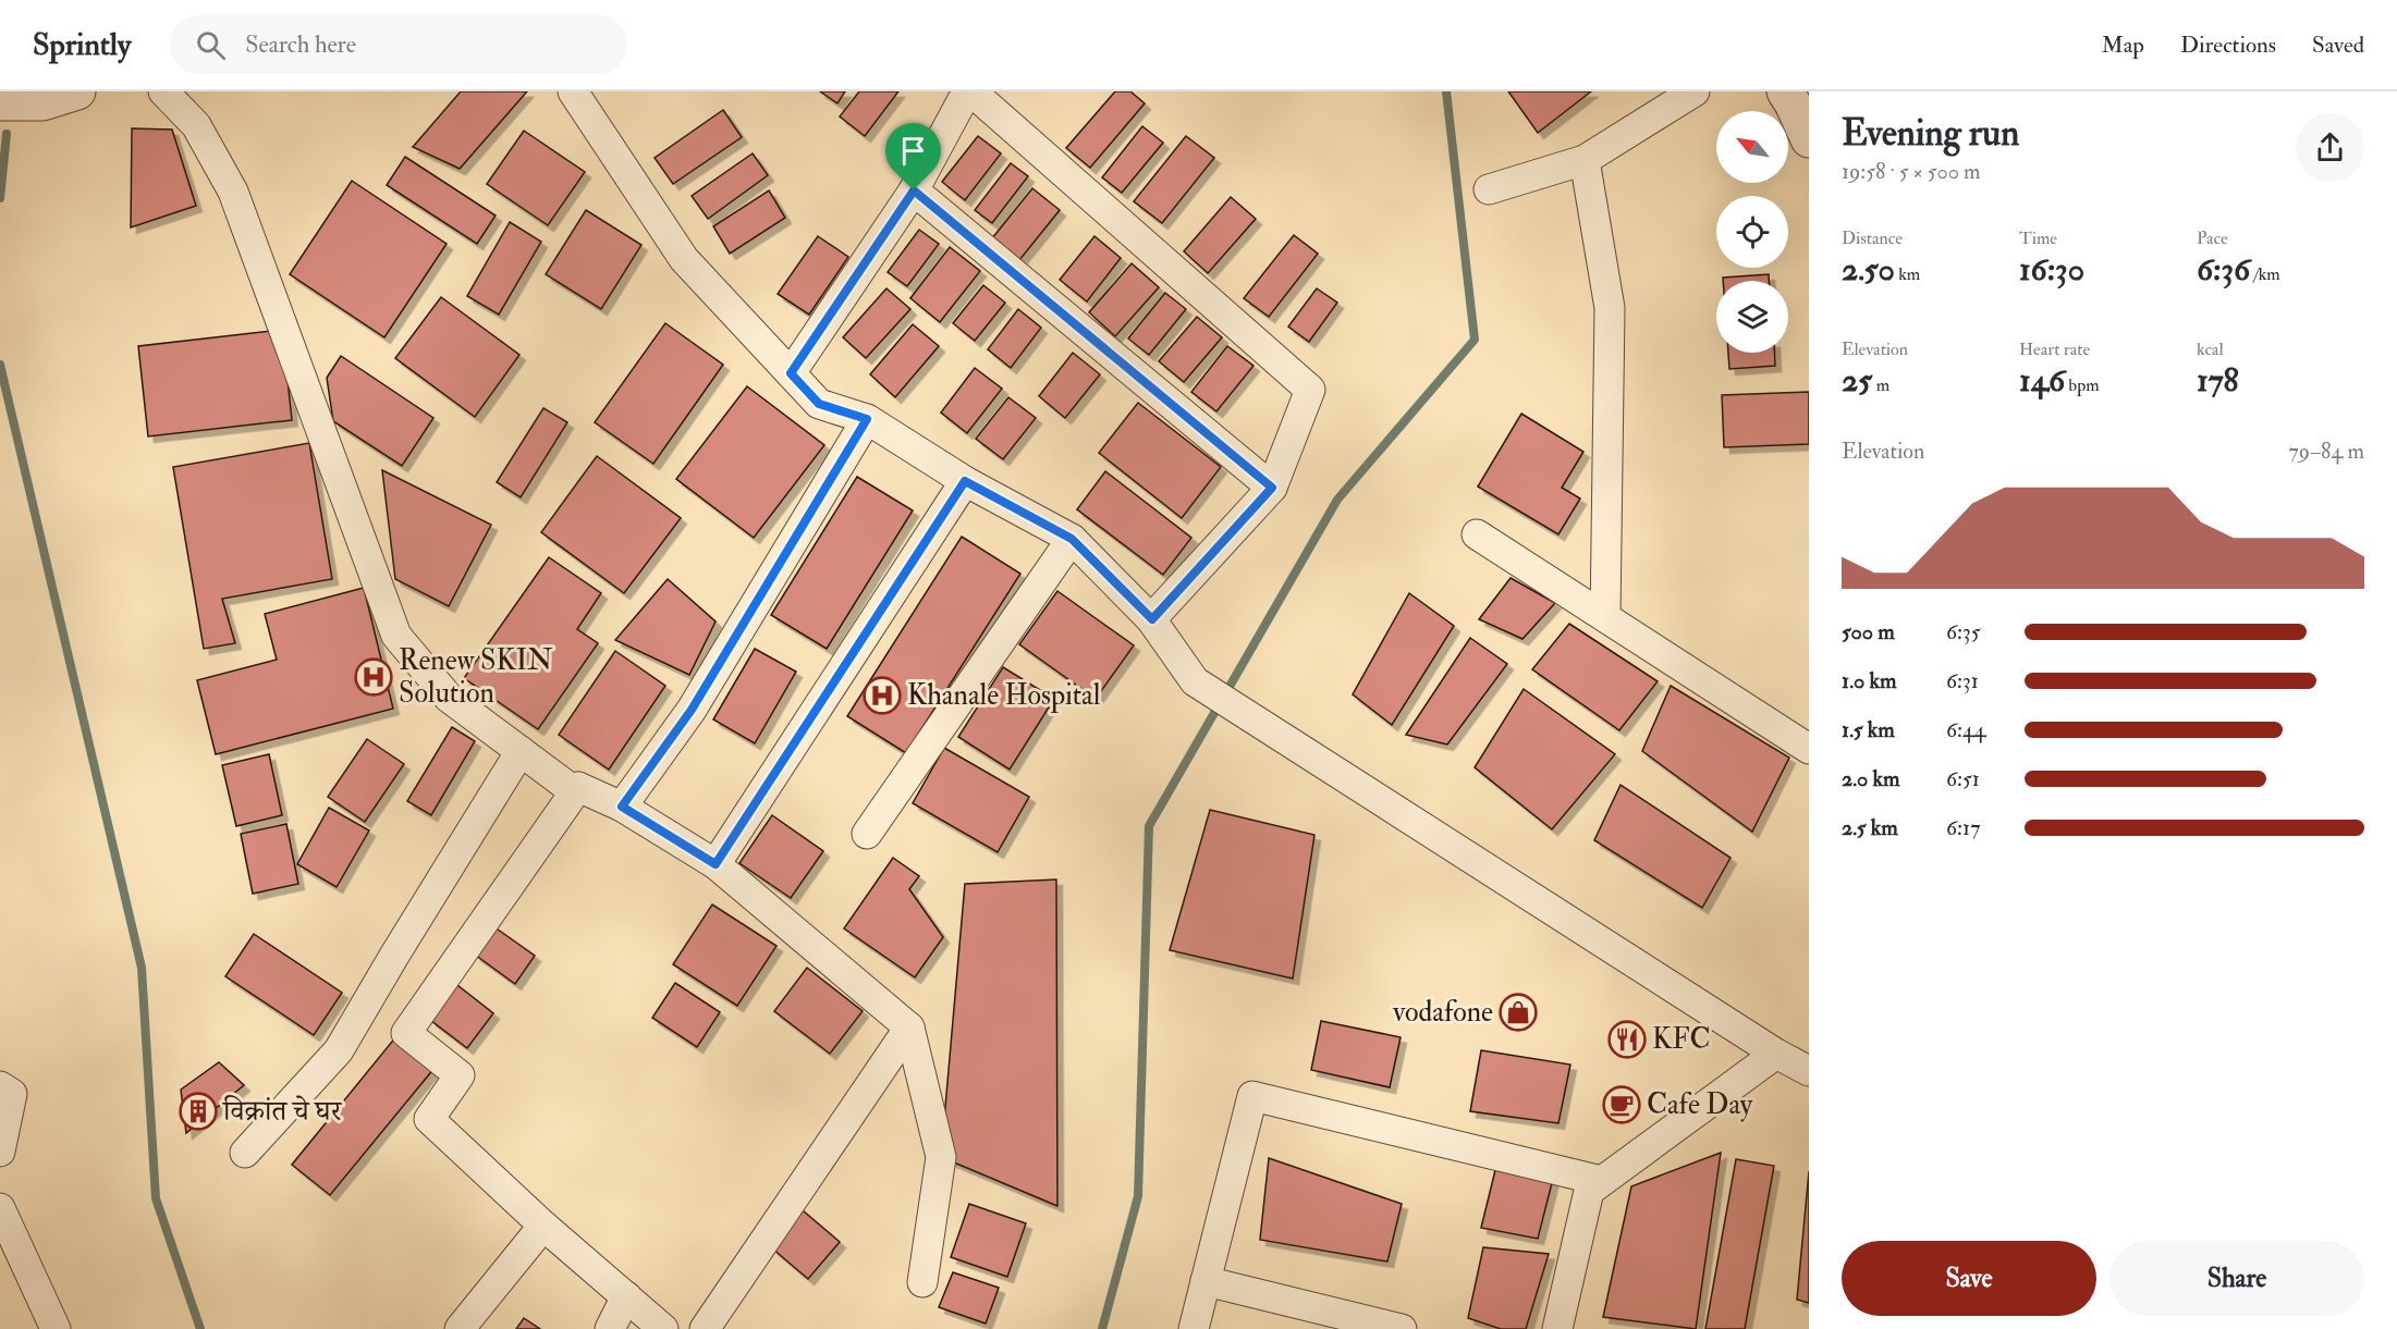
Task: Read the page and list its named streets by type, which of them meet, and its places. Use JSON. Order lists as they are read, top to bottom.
{
  "places": {
    "hospital": ["Renew SKIN Solution", "Khanale Hospital"],
    "shop": ["vodafone"],
    "restaurant": ["KFC"],
    "cafe": ["Cafe Day"],
    "building": ["विक्रांत चे घर"]
  },
  "north": "top left",
  "page": {
    "header": "Sprintly",
    "search": "Search here",
    "nav": ["Map", "Directions", "Saved"],
    "heading": ["Evening run", "19:58 · 5 × 500 m"],
    "stats": [
      ["Distance", "2.50 km"],
      ["Time", "16:30"],
      ["Pace", "6:36 /km"],
      ["Elevation", "25 m"],
      ["Heart rate", "146 bpm"],
      ["kcal", "178"]
    ],
    "chart": ["Elevation", "79–84 m"],
    "list": [
      {
        "name": "500 m",
        "note": "6:35"
      },
      {
        "name": "1.0 km",
        "note": "6:31"
      },
      {
        "name": "1.5 km",
        "note": "6:44"
      },
      {
        "name": "2.0 km",
        "note": "6:51"
      },
      {
        "name": "2.5 km",
        "note": "6:17"
      }
    ],
    "buttons": ["Save", "Share"]
  }
}
